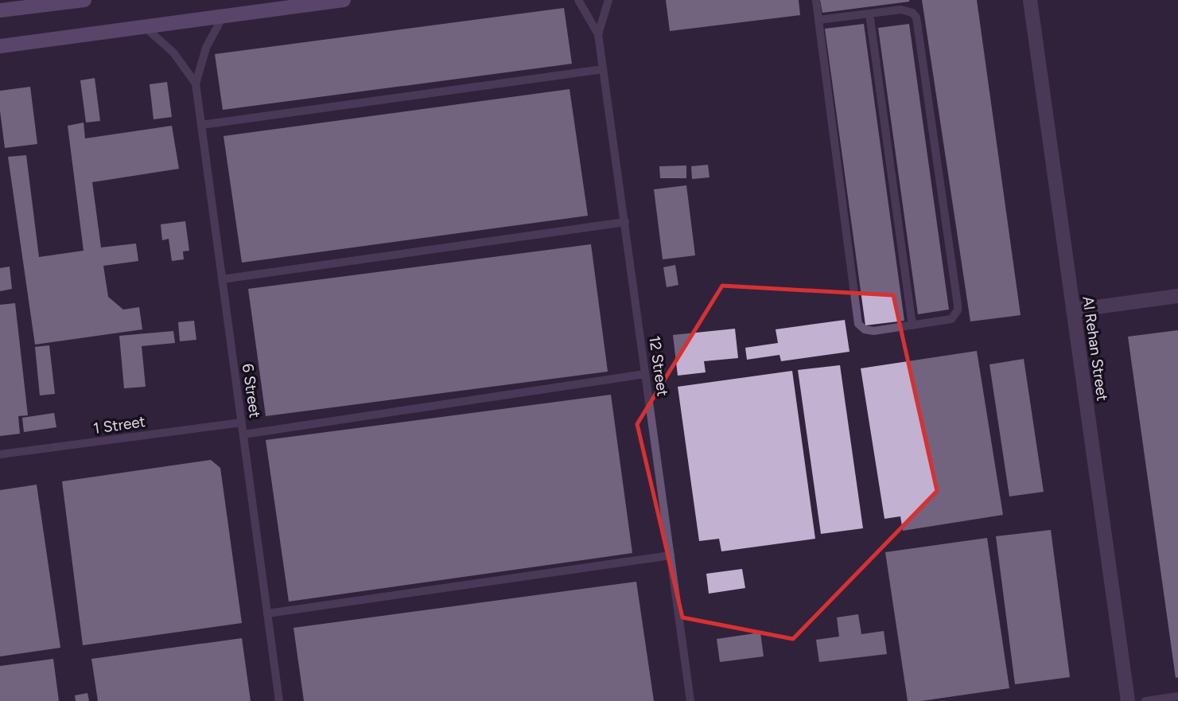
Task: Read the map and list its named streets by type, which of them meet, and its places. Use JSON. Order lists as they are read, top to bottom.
{
  "streets": {
    "street": ["Al Rehan Street"],
    "lane": ["12 Street", "6 Street", "1 Street"]
  },
  "crossings": [
    ["6 Street", "1 Street"]
  ]
}
